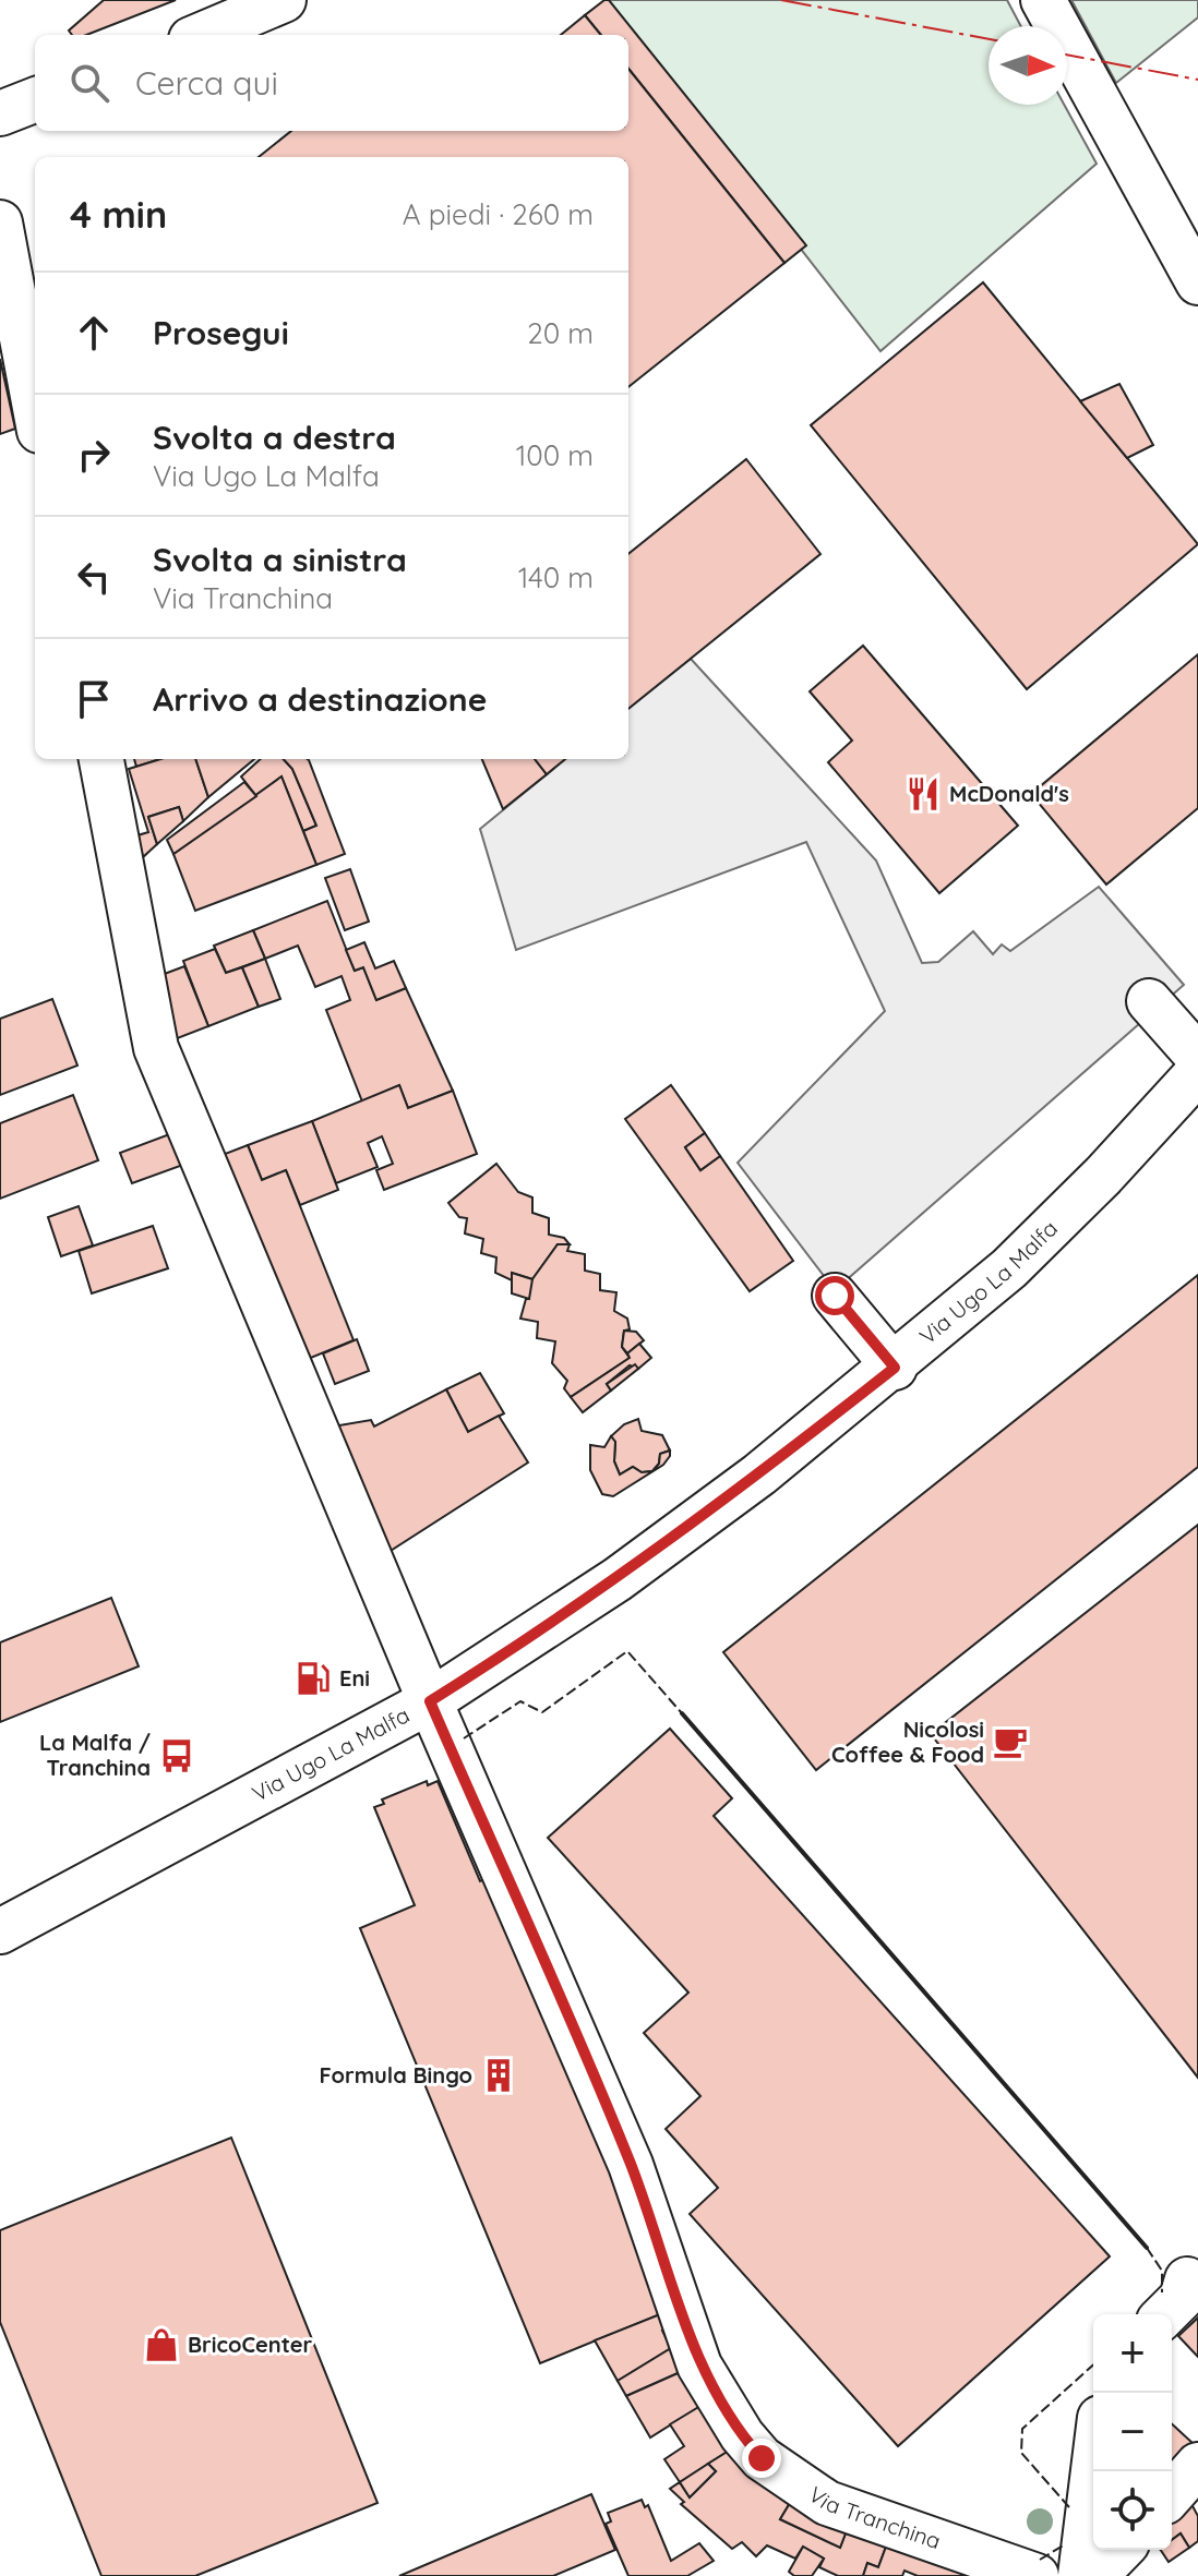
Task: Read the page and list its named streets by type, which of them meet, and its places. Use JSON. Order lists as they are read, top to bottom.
{
  "streets": {
    "street": ["Via Ugo La Malfa", "Via Tranchina"]
  },
  "crossings": [
    ["Via Ugo La Malfa", "Via Tranchina"]
  ],
  "places": {
    "restaurant": ["McDonald's"],
    "fuel station": ["Eni"],
    "cafe": ["Nicolosi Coffee & Food"],
    "bus stop": ["La Malfa / Tranchina"],
    "building": ["Formula Bingo"],
    "shop": ["BricoCenter"]
  },
  "north": "right",
  "page": {
    "search": "Cerca qui",
    "heading": ["4 min", "A piedi · 260 m"],
    "list": [
      ["Prosegui", "20 m"],
      ["Svolta a destra", "Via Ugo La Malfa", "100 m"],
      ["Svolta a sinistra", "Via Tranchina", "140 m"],
      "Arrivo a destinazione"
    ],
    "map_buttons": ["+", "−"]
  }
}
